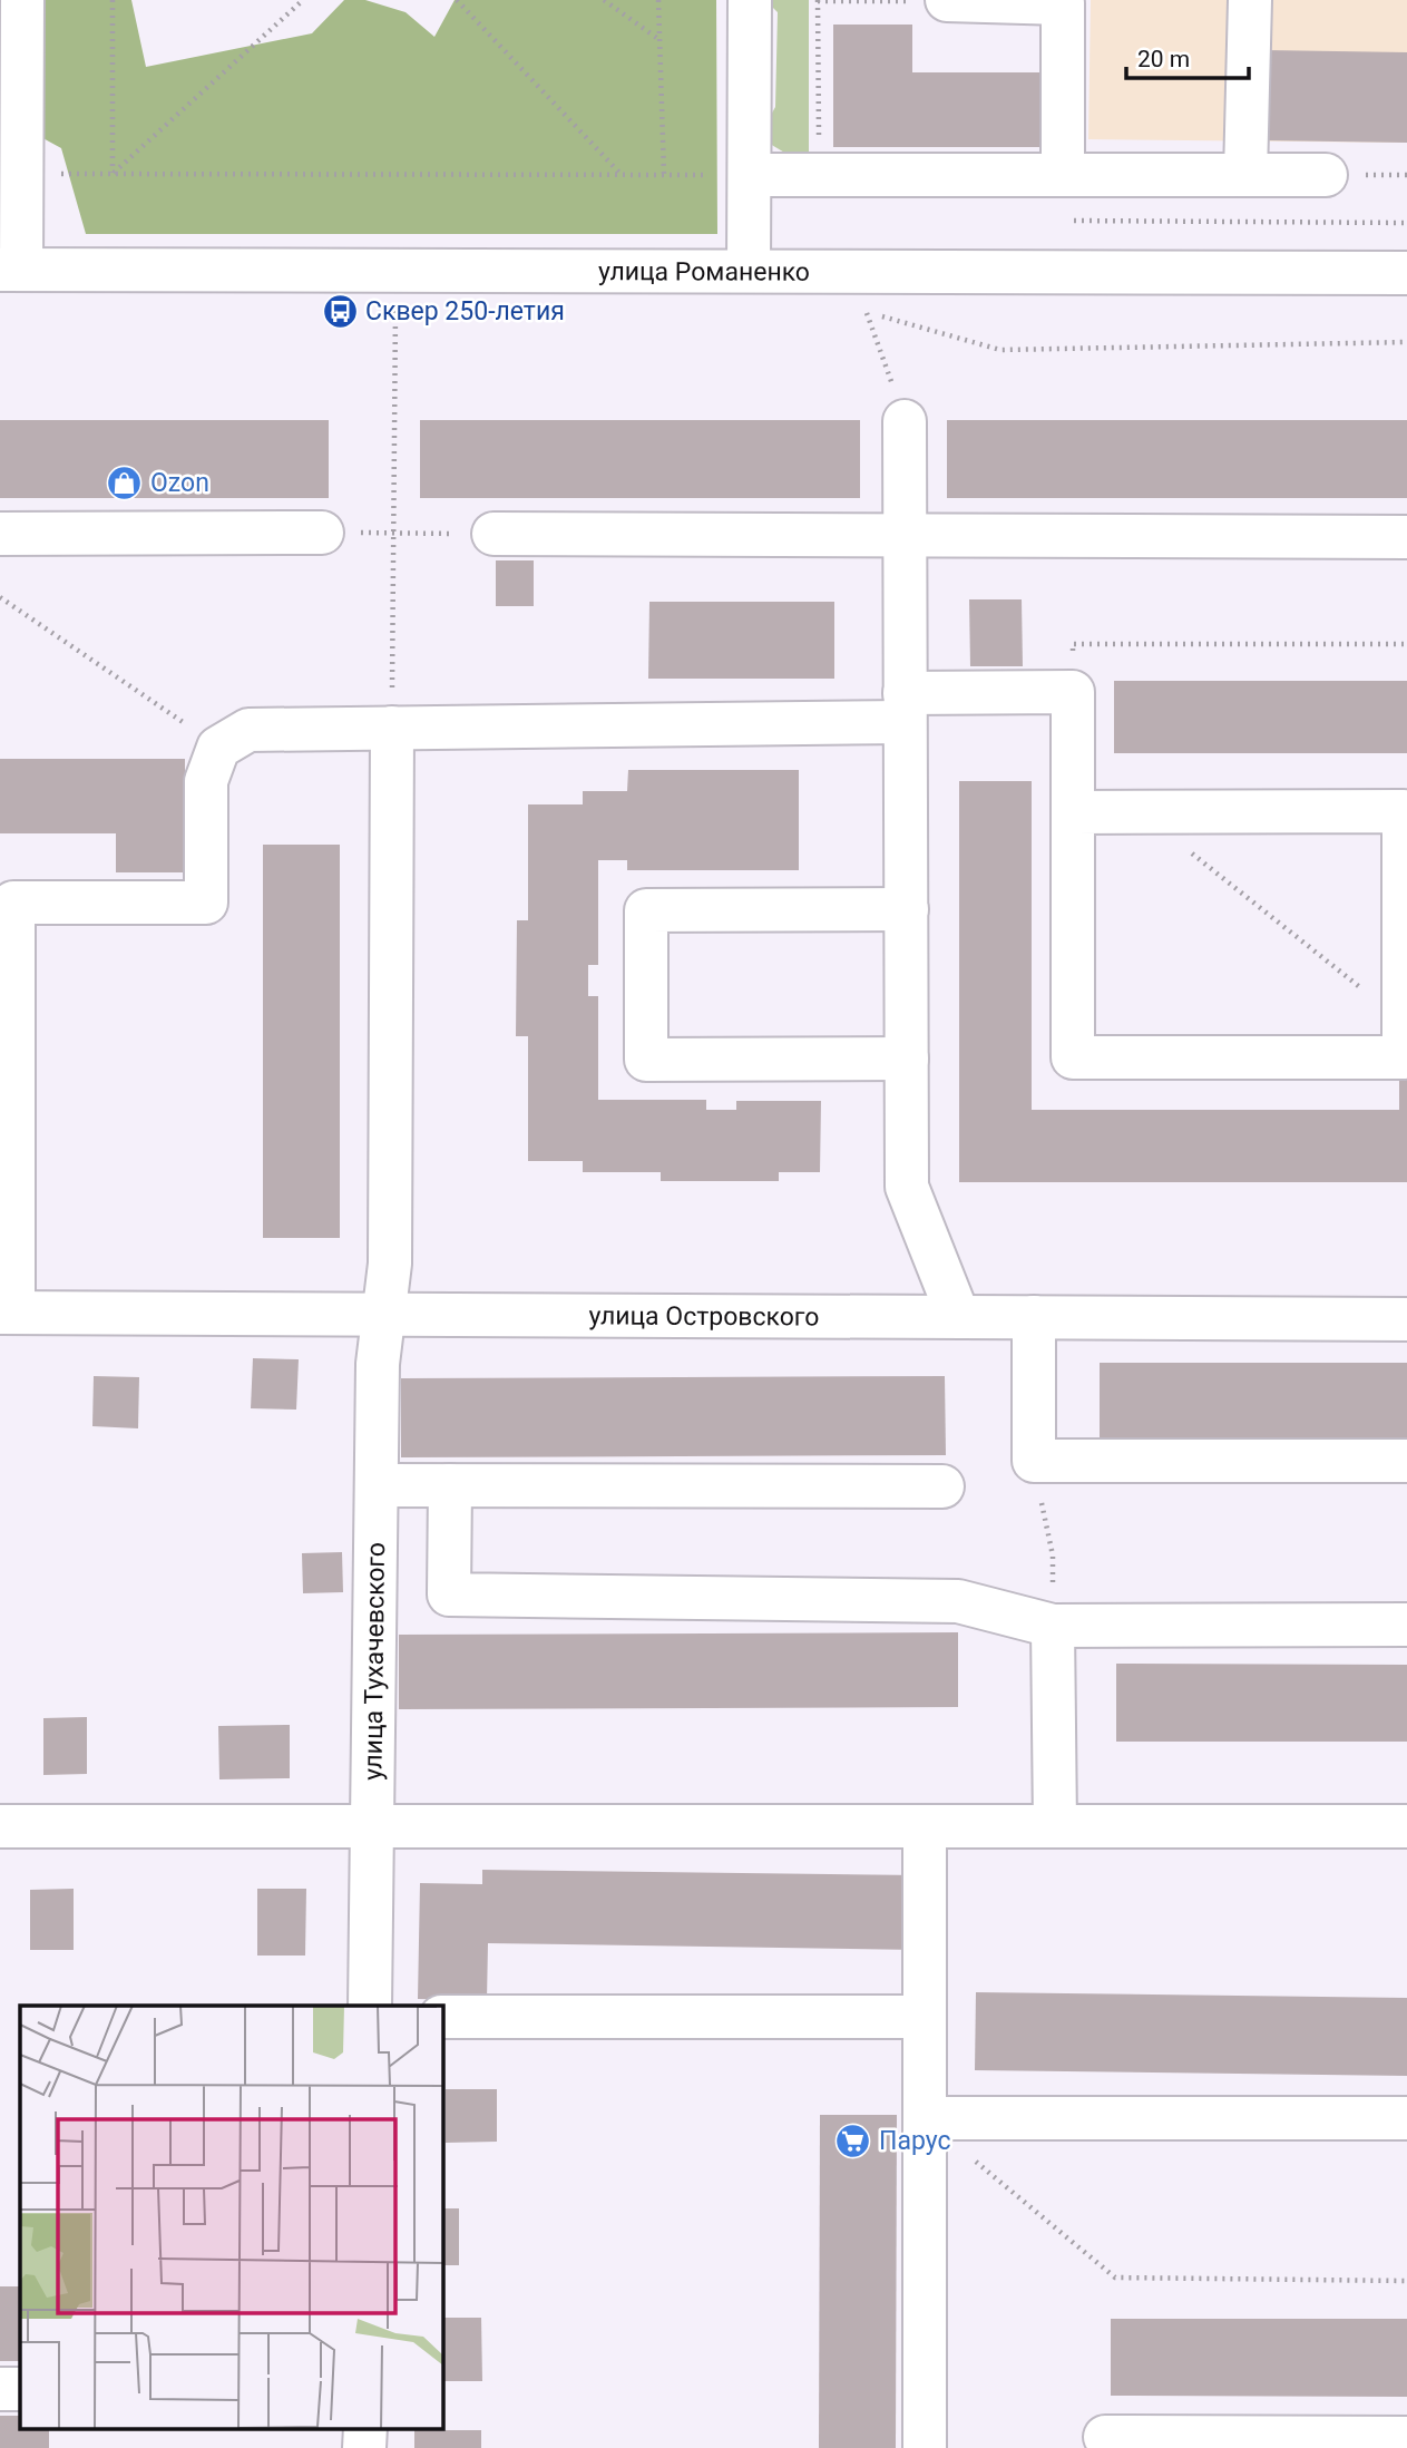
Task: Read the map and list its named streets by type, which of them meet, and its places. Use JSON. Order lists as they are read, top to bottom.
{
  "streets": {
    "street": ["улица Романенко", "улица Островского", "улица Тухачевского"]
  },
  "crossings": [
    ["улица Островского", "улица Тухачевского"]
  ],
  "places": {
    "bus stop": ["Сквер 250-летия"],
    "shop": ["Ozon"],
    "supermarket": ["Парус"]
  },
  "scale_bar": "20 m"
}
